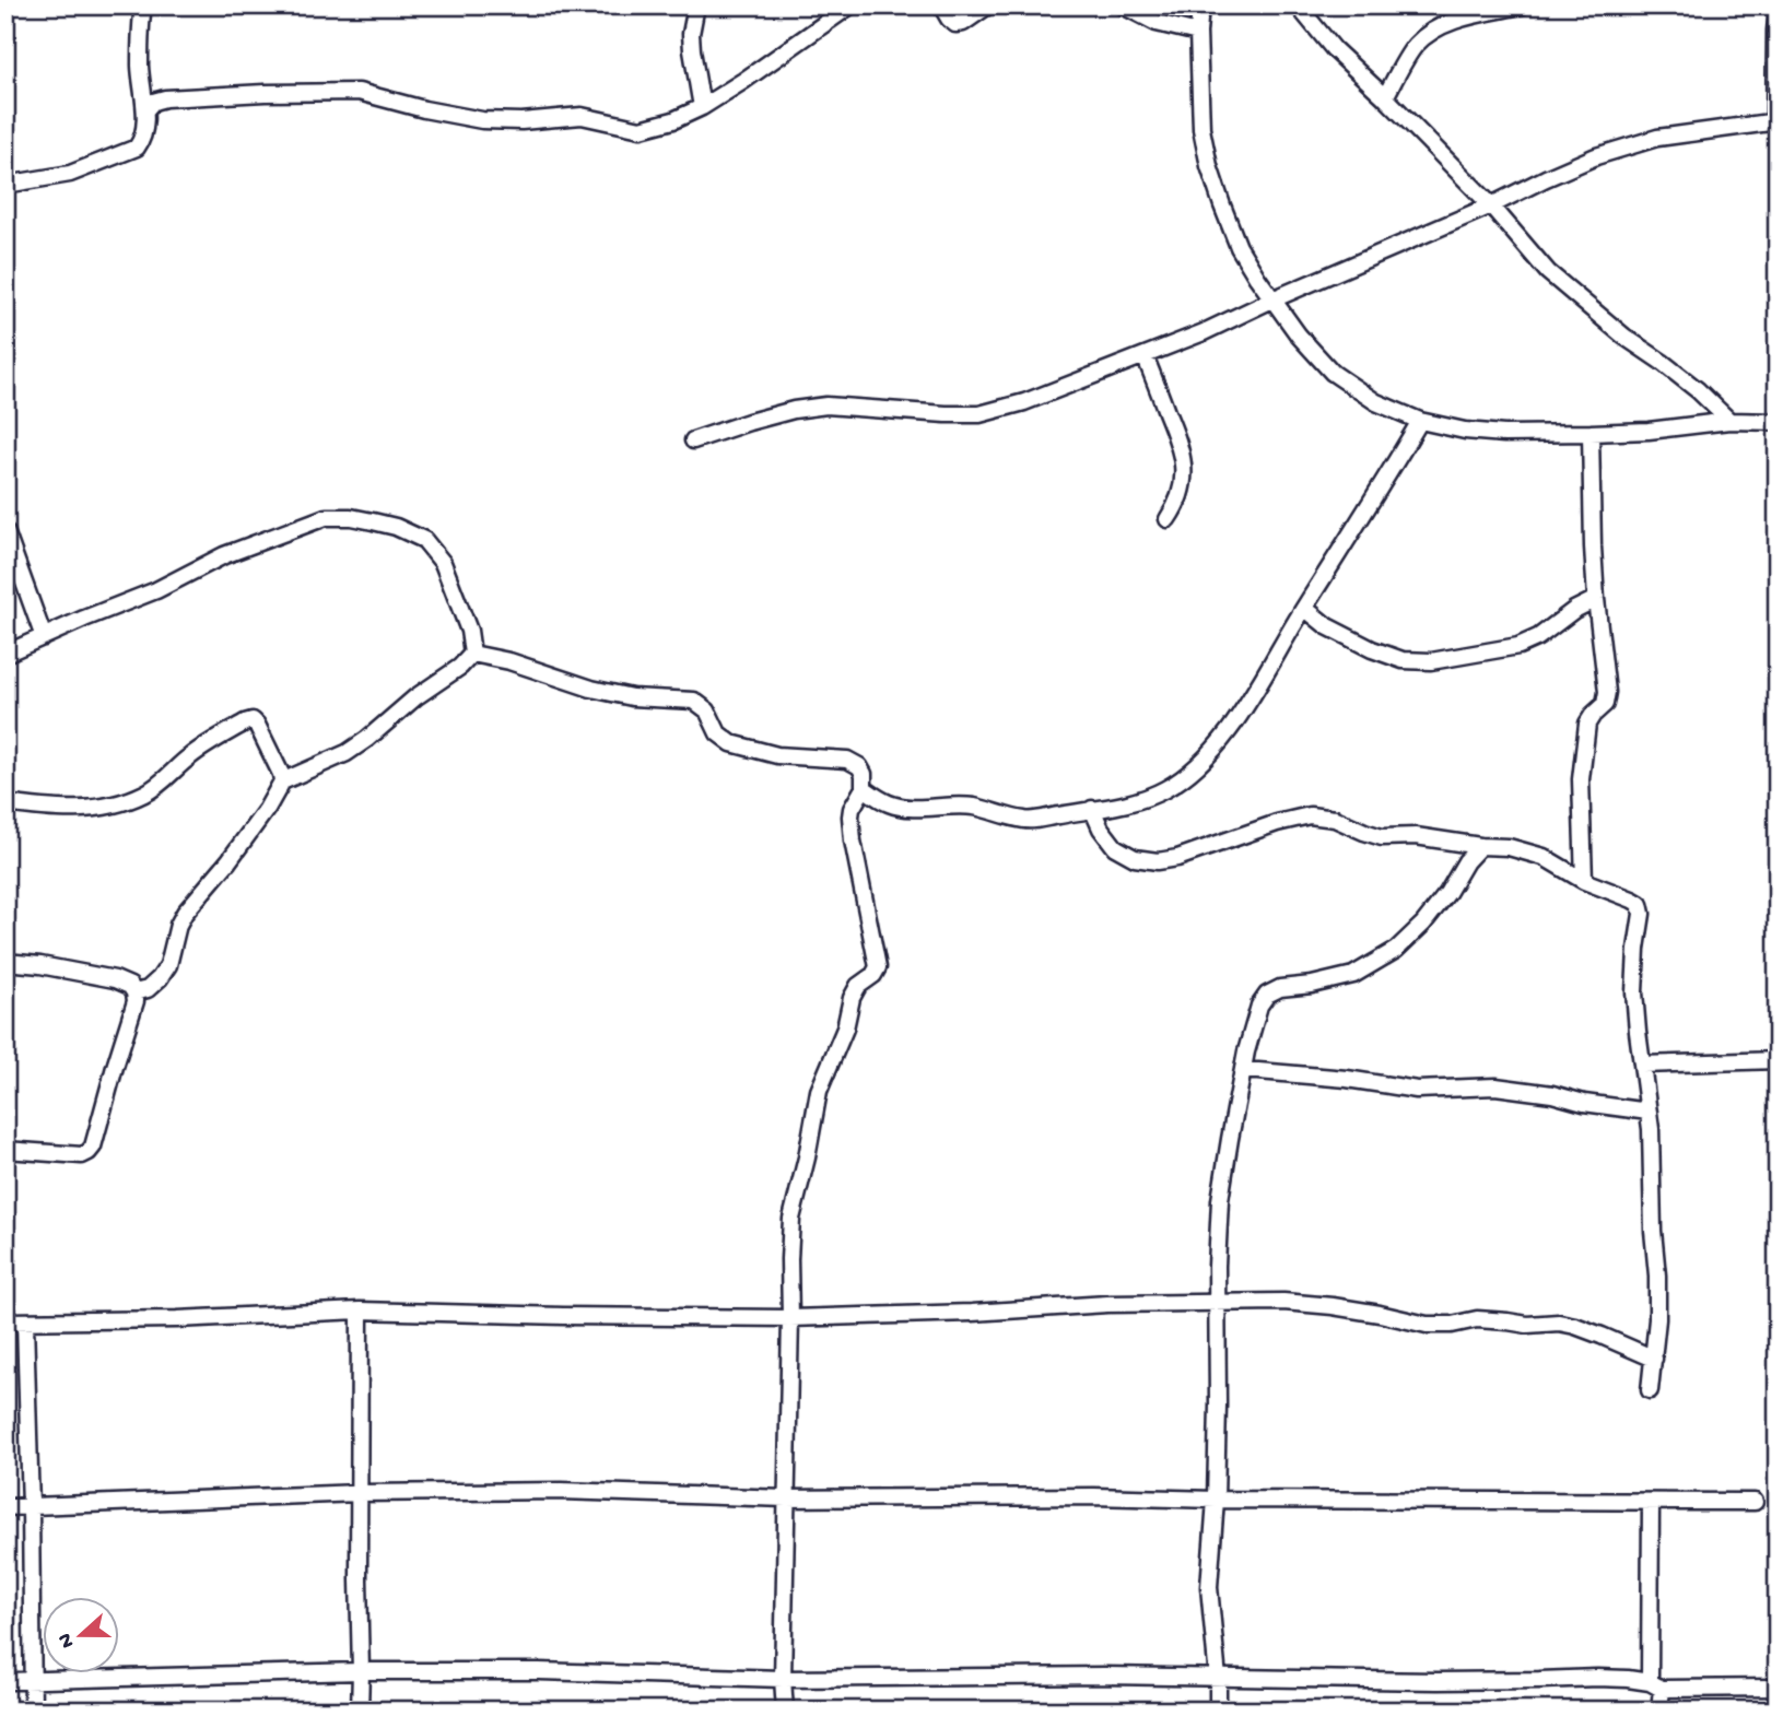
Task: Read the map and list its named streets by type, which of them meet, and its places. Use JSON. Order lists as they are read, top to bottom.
{
  "north": "left"
}
